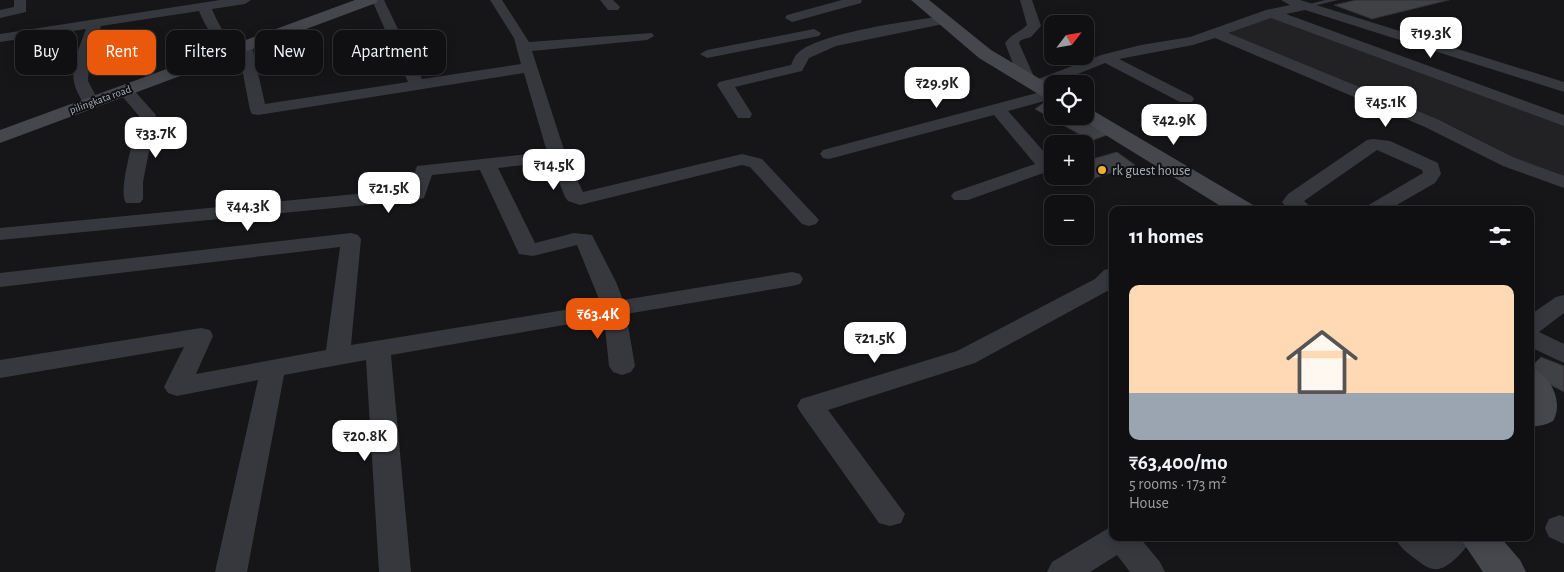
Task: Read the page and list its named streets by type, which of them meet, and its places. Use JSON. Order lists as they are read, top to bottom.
{
  "streets": {
    "street": ["pilingkata road"]
  },
  "places": ["rk guest house"],
  "north": "top right",
  "page": {
    "map_buttons": ["+", "−"],
    "price": [
      "₹19.3K",
      "₹29.9K",
      "₹45.1K",
      "₹42.9K",
      "₹33.7K",
      "₹14.5K",
      "₹21.5K",
      "₹44.3K",
      "₹63.4K",
      "₹21.5K",
      "₹20.8K"
    ],
    "chip": [
      "Buy",
      "Rent",
      "Filters",
      "New",
      "Apartment"
    ],
    "heading": "11 homes",
    "list": [
      {
        "name": "₹63,400/mo",
        "note": "5 rooms · 173 m² · House"
      }
    ]
  }
}
